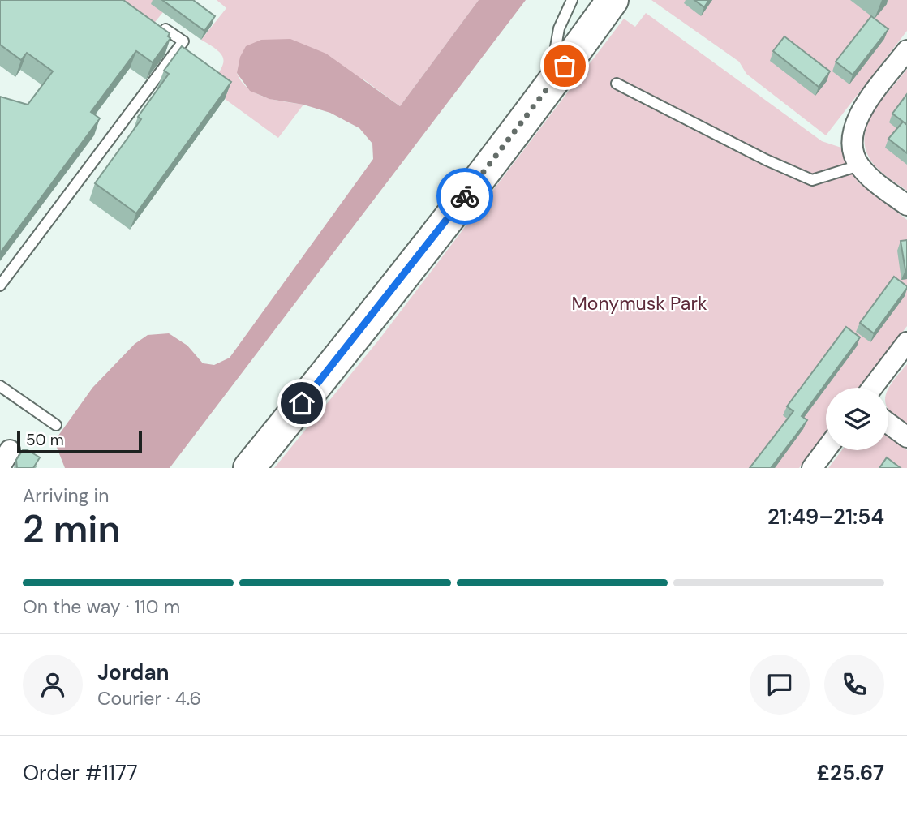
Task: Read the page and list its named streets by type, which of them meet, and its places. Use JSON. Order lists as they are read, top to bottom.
{
  "parks": ["Monymusk Park"],
  "scale_bar": "50 m",
  "page": {
    "scale": "50 m",
    "heading": ["2 min", "Arriving in", "21:49–21:54"],
    "panel": [
      "Jordan",
      "Courier · 4.6",
      "Order #1177",
      "£25.67"
    ],
    "bar": "On the way · 110 m"
  }
}
